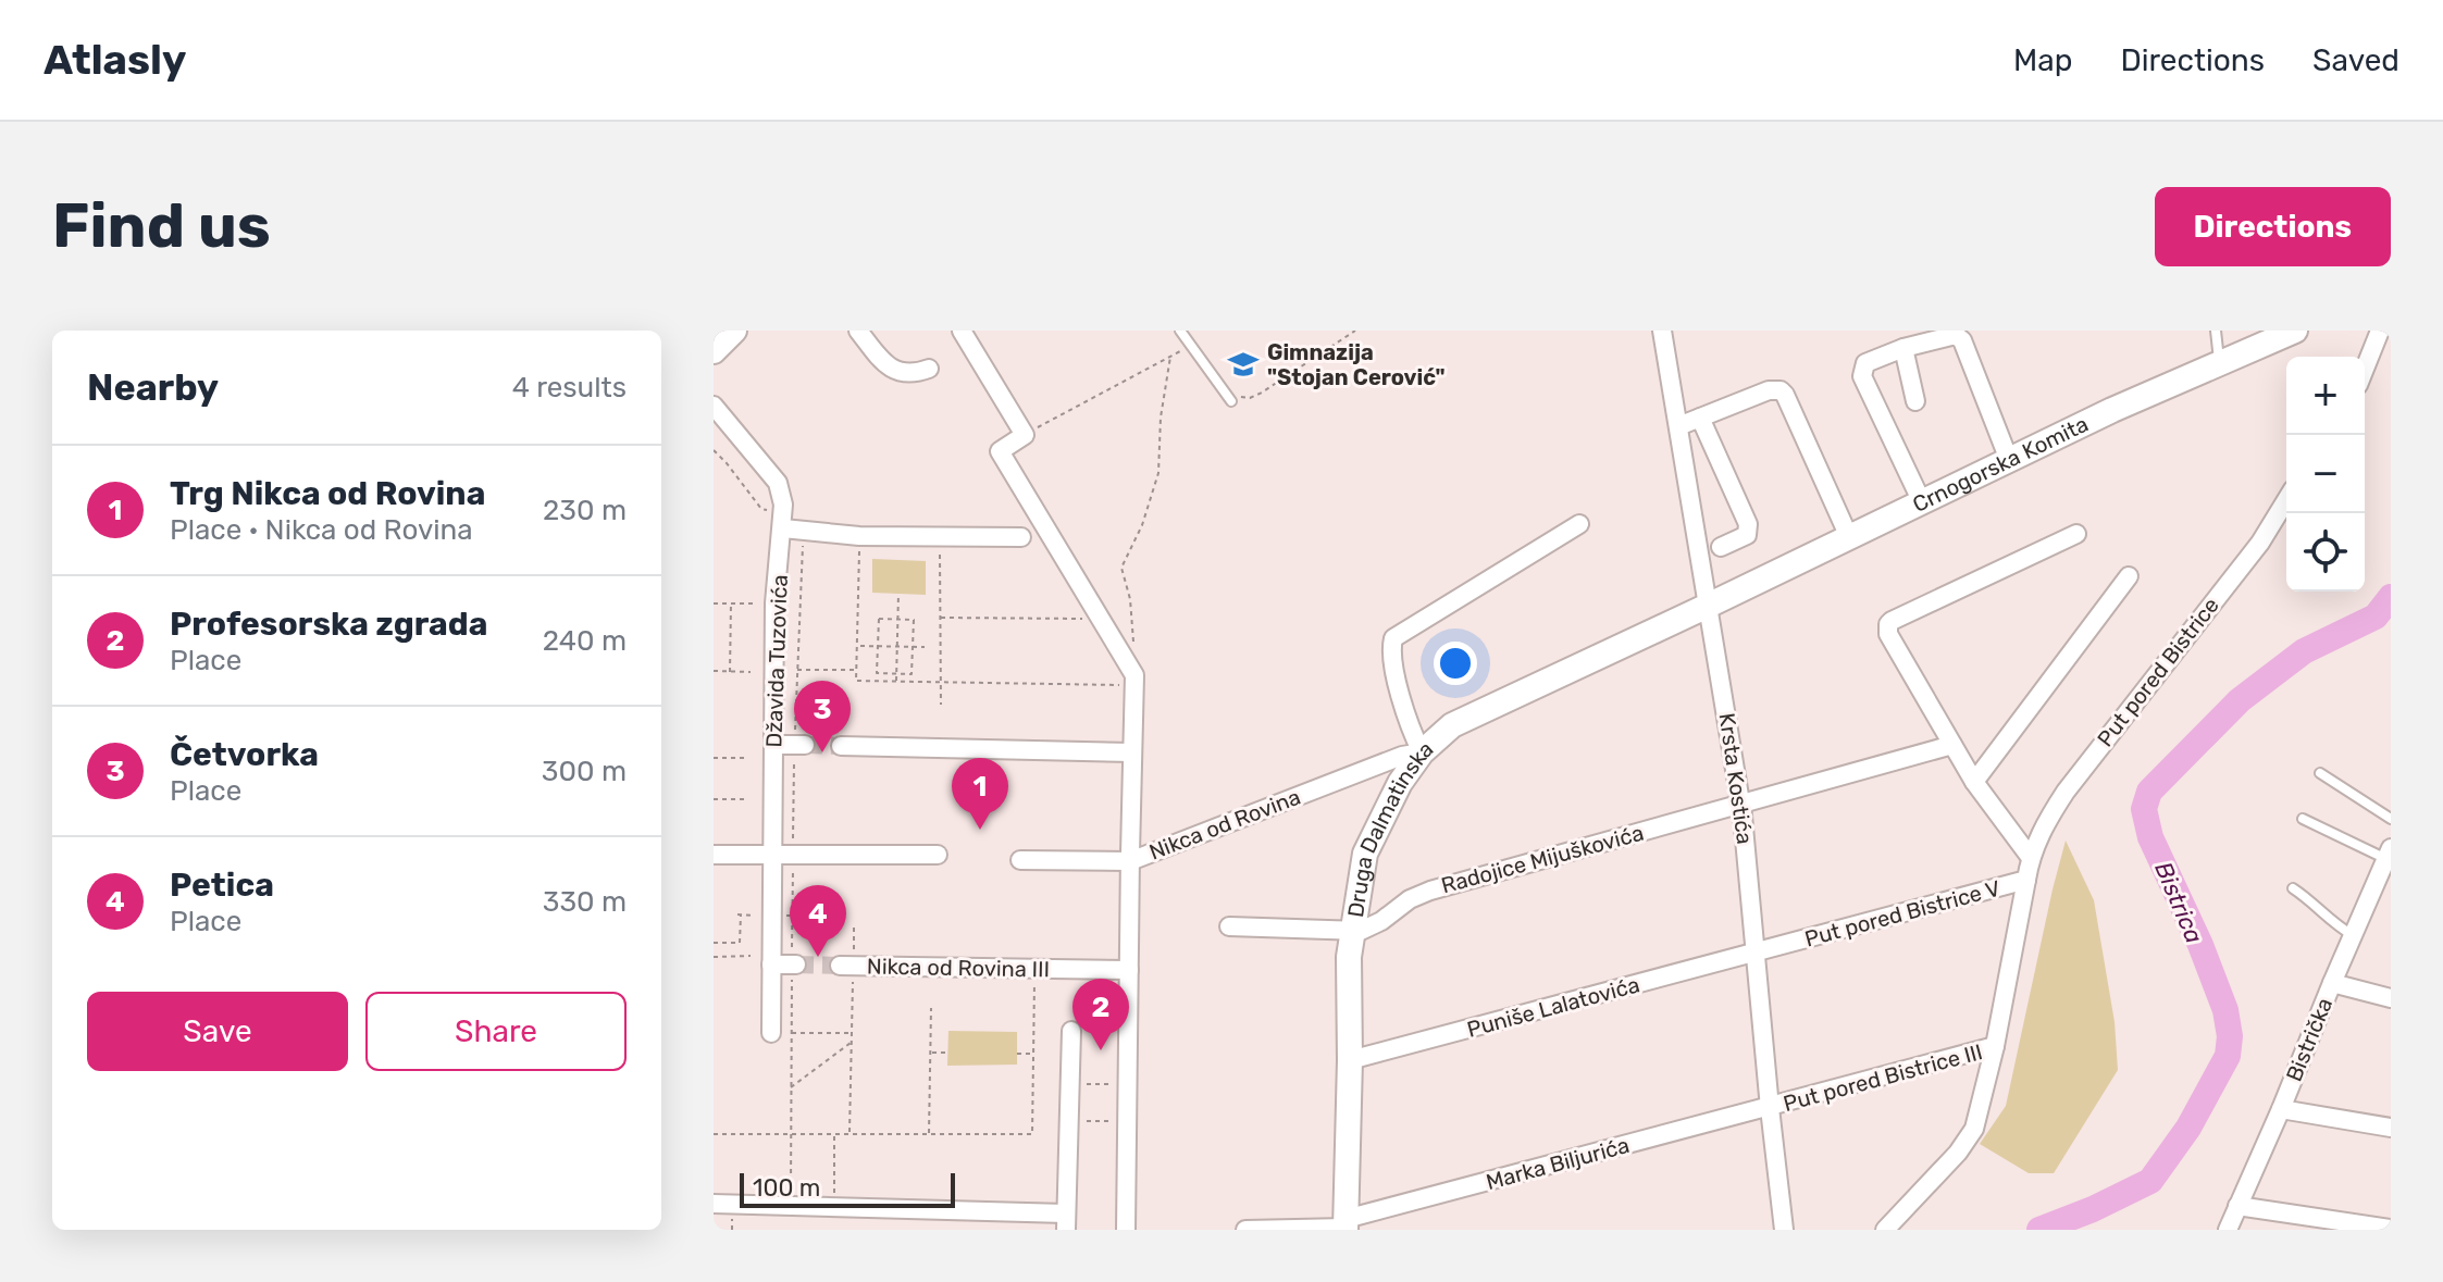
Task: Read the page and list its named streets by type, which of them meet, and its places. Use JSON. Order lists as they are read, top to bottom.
{
  "streets": {
    "street": [
      "Crnogorska Komita",
      "Džavida Tuzovića",
      "Put pored Bistrice",
      "Krsta Kostića",
      "Nikca od Rovina",
      "Druga Dalmatinska",
      "Radojice Mijuškovića",
      "Put pored Bistrice V",
      "Nikca od Rovina III",
      "Puniše Lalatovića",
      "Bistrička",
      "Put pored Bistrice III",
      "Marka Biljurića"
    ]
  },
  "crossings": [
    ["Crnogorska Komita", "Krsta Kostića"],
    ["Crnogorska Komita", "Druga Dalmatinska"],
    ["Put pored Bistrice", "Put pored Bistrice V"],
    ["Krsta Kostića", "Druga Dalmatinska"],
    ["Krsta Kostića", "Radojice Mijuškovića"],
    ["Krsta Kostića", "Put pored Bistrice V"],
    ["Krsta Kostića", "Puniše Lalatovića"],
    ["Krsta Kostića", "Put pored Bistrice III"],
    ["Krsta Kostića", "Marka Biljurića"],
    ["Nikca od Rovina", "Druga Dalmatinska"],
    ["Druga Dalmatinska", "Radojice Mijuškovića"],
    ["Druga Dalmatinska", "Puniše Lalatovića"],
    ["Druga Dalmatinska", "Marka Biljurića"],
    ["Put pored Bistrice V", "Puniše Lalatovića"],
    ["Put pored Bistrice III", "Marka Biljurića"]
  ],
  "water": ["Bistrica"],
  "places": {
    "school or university": ["Gimnazija \"Stojan Cerović\""]
  },
  "scale_bar": "100 m",
  "page": {
    "header": "Atlasly",
    "nav": ["Map", "Directions", "Saved"],
    "buttons": [
      "Directions",
      ["Save", "Share"]
    ],
    "title": "Find us",
    "heading": ["Nearby", "4 results"],
    "map_buttons": ["+", "−"],
    "list": [
      {
        "mark": "1",
        "name": "Trg Nikca od Rovina",
        "note": "Place · Nikca od Rovina",
        "value": "230 m"
      },
      {
        "mark": "2",
        "name": "Profesorska zgrada",
        "note": "Place",
        "value": "240 m"
      },
      {
        "mark": "3",
        "name": "Četvorka",
        "note": "Place",
        "value": "300 m"
      },
      {
        "mark": "4",
        "name": "Petica",
        "note": "Place",
        "value": "330 m"
      }
    ],
    "pins": [
      "3",
      "1",
      "4",
      "2"
    ],
    "scale": "100 m"
  }
}
